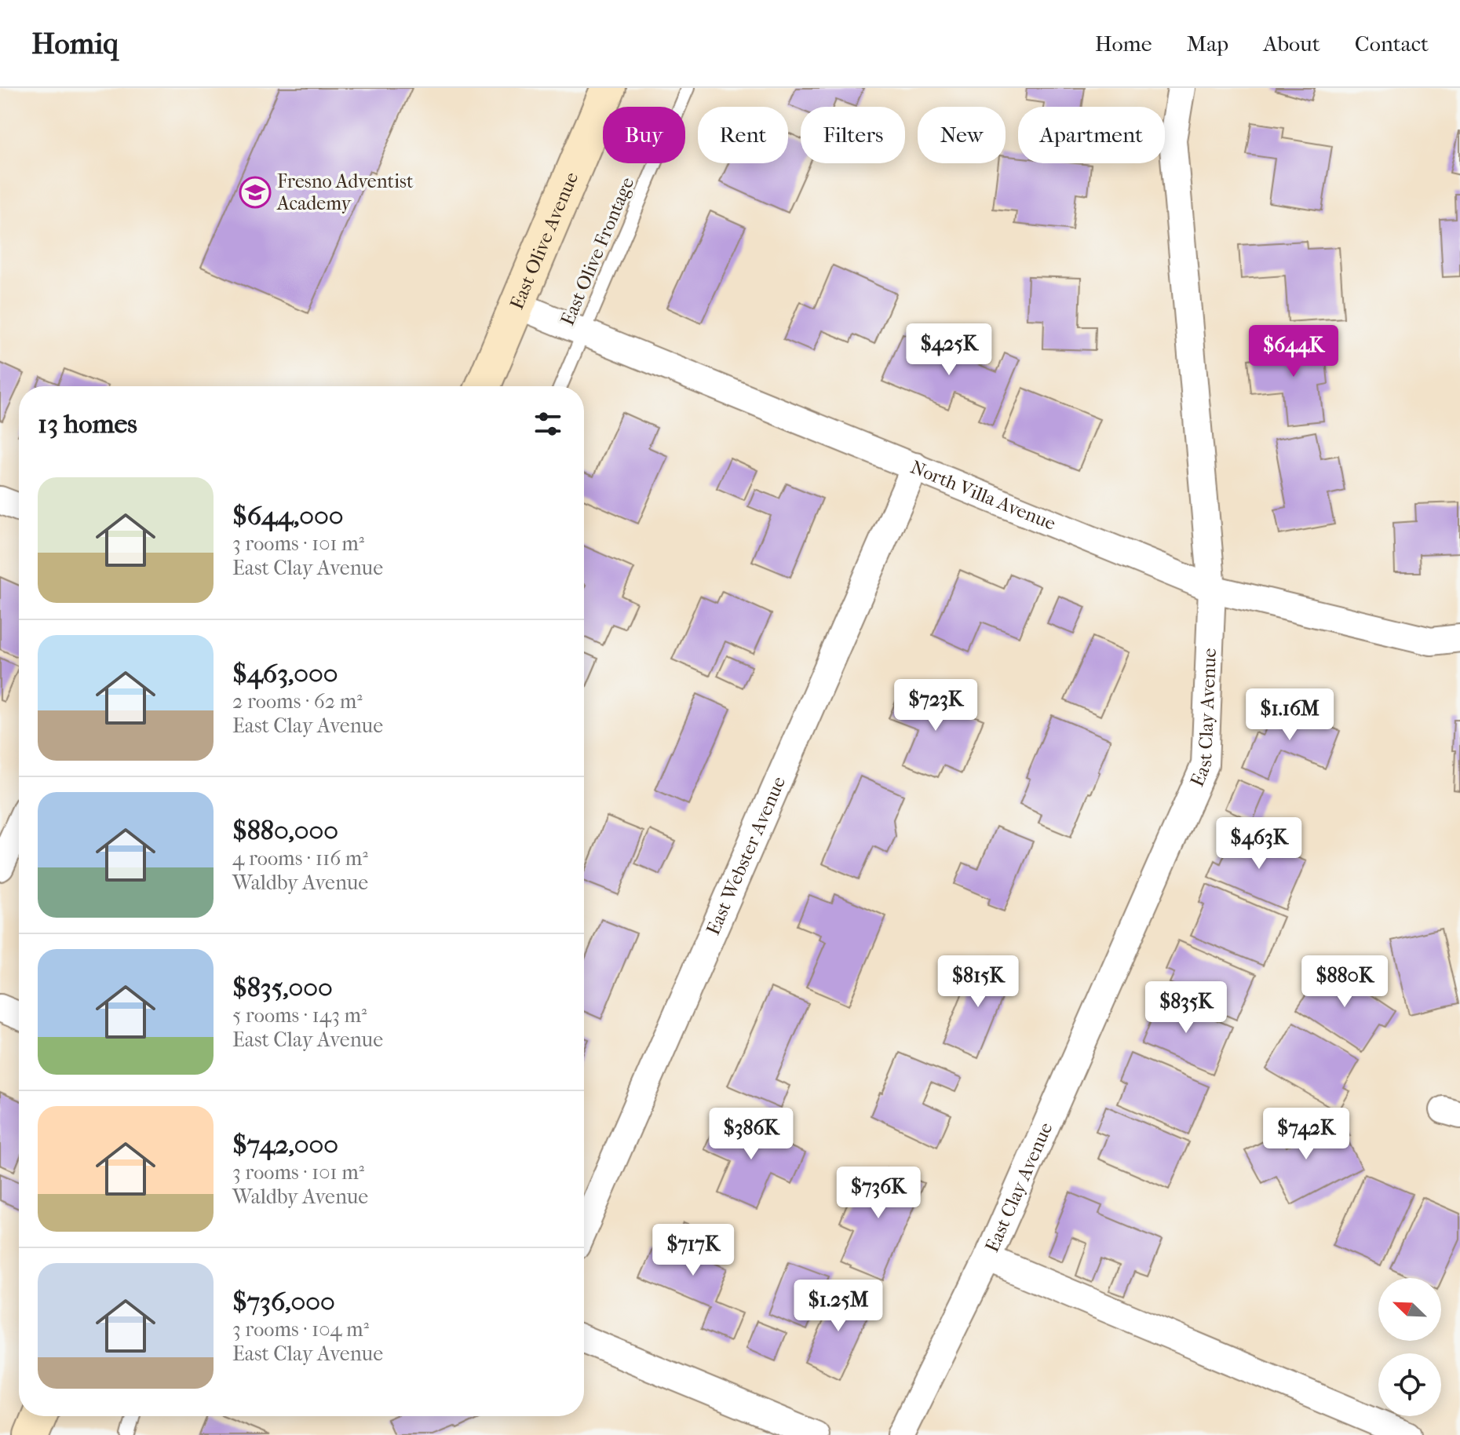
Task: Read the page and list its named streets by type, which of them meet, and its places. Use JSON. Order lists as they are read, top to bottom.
{
  "streets": {
    "main road": ["East Olive Avenue"],
    "street": ["North Villa Avenue", "East Clay Avenue", "East Webster Avenue"],
    "lane": ["East Olive Frontage"]
  },
  "crossings": [
    ["East Olive Avenue", "North Villa Avenue"],
    ["East Olive Frontage", "North Villa Avenue"],
    ["North Villa Avenue", "East Clay Avenue"],
    ["North Villa Avenue", "East Webster Avenue"]
  ],
  "places": {
    "school or university": ["Fresno Adventist Academy"]
  },
  "north": "top left",
  "page": {
    "header": "Homiq",
    "nav": [
      "Home",
      "Map",
      "About",
      "Contact"
    ],
    "chip": [
      "Buy",
      "Rent",
      "Filters",
      "New",
      "Apartment"
    ],
    "price": [
      "$425K",
      "$644K",
      "$723K",
      "$1.16M",
      "$463K",
      "$815K",
      "$880K",
      "$835K",
      "$386K",
      "$742K",
      "$736K",
      "$717K",
      "$1.25M"
    ],
    "heading": "13 homes",
    "list": [
      {
        "name": "$644,000",
        "note": "3 rooms · 101 m² · East Clay Avenue"
      },
      {
        "name": "$463,000",
        "note": "2 rooms · 62 m² · East Clay Avenue"
      },
      {
        "name": "$880,000",
        "note": "4 rooms · 116 m² · Waldby Avenue"
      },
      {
        "name": "$835,000",
        "note": "5 rooms · 143 m² · East Clay Avenue"
      },
      {
        "name": "$742,000",
        "note": "3 rooms · 101 m² · Waldby Avenue"
      },
      {
        "name": "$736,000",
        "note": "3 rooms · 104 m² · East Clay Avenue"
      }
    ]
  }
}
